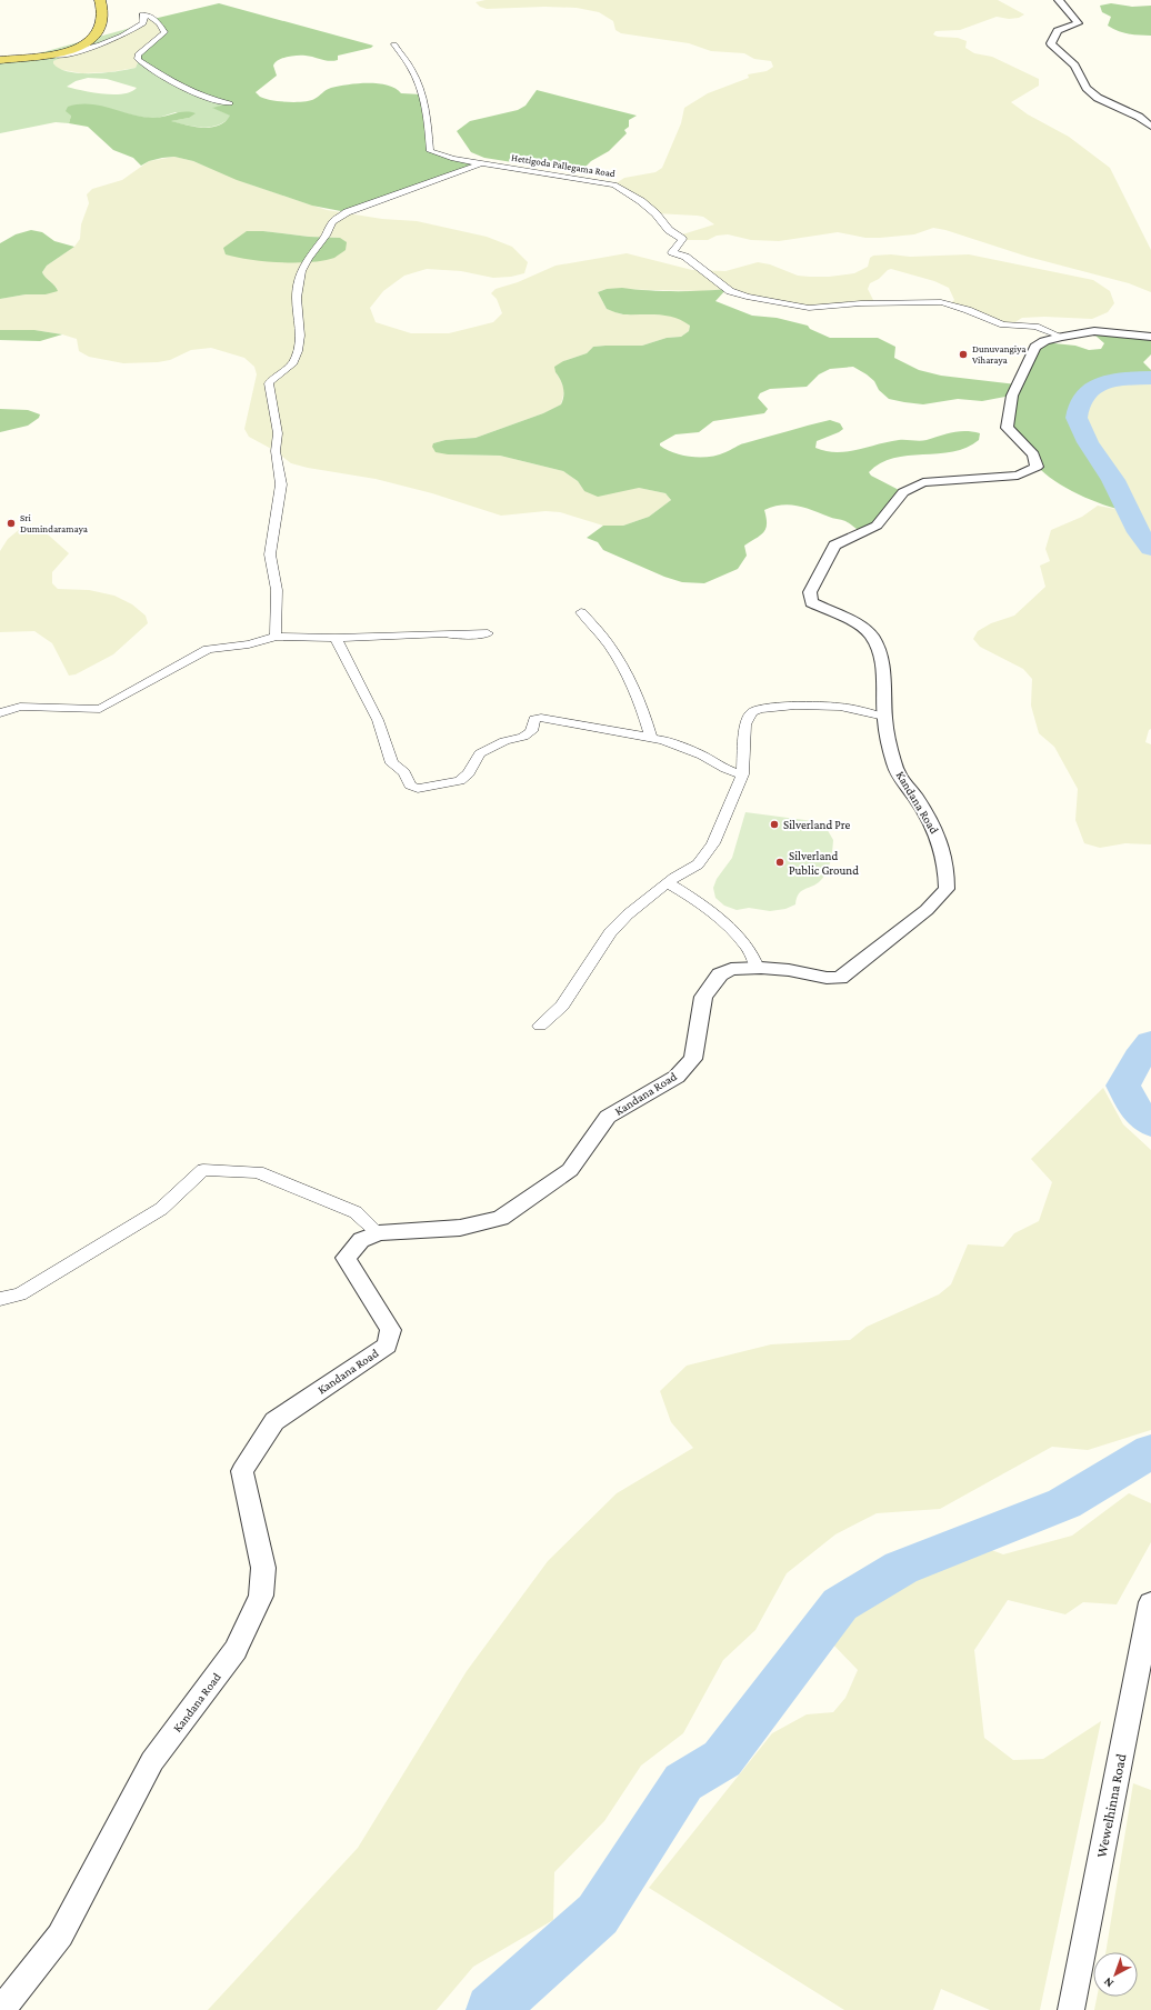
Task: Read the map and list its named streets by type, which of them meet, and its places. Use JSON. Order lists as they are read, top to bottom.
{
  "streets": {
    "street": ["Hettigoda Pallegama Road", "Kandana Road", "Wewelhinna Road"]
  },
  "crossings": [
    ["Hettigoda Pallegama Road", "Kandana Road"]
  ],
  "places": [
    "Dunuvangiya Viharaya",
    "Sri Dumindaramaya",
    "Silverland Pre",
    "Silverland Public Ground"
  ],
  "north": "bottom left"
}
